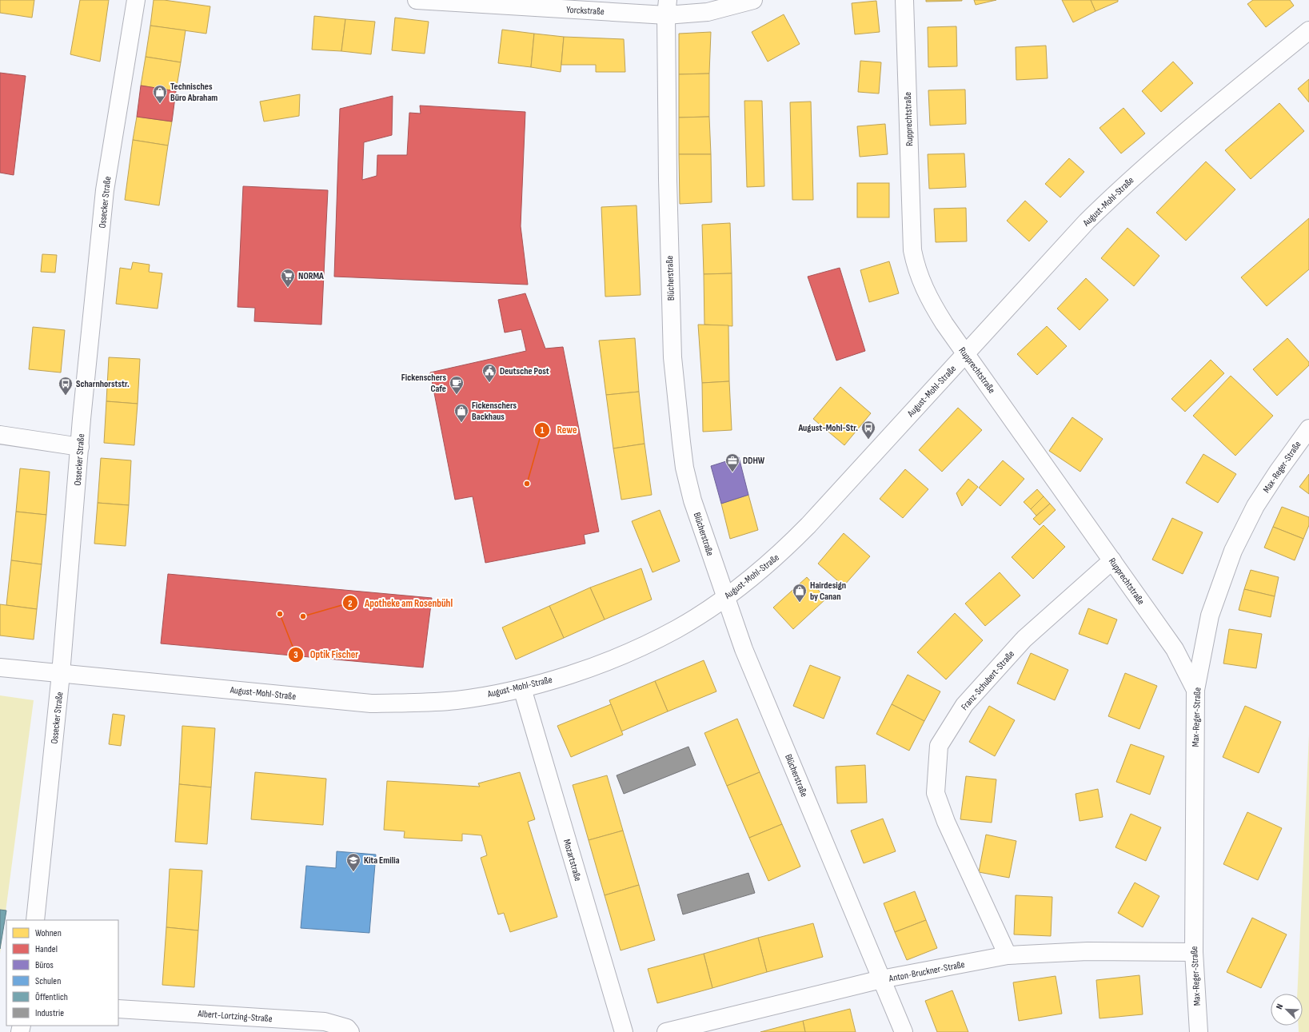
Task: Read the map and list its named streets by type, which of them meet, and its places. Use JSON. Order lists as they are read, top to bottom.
{
  "streets": {
    "street": [
      "Yorckstraße",
      "Rupprechtstraße",
      "August-Mohl-Straße",
      "Ossecker Straße",
      "Blücherstraße",
      "Max-Reger-Straße",
      "Franz-Schubert-Straße",
      "Mozartstraße",
      "Anton-Bruckner-Straße",
      "Albert-Lortzing-Straße"
    ]
  },
  "crossings": [
    ["Yorckstraße", "Blücherstraße"],
    ["Rupprechtstraße", "August-Mohl-Straße"],
    ["Rupprechtstraße", "Max-Reger-Straße"],
    ["Rupprechtstraße", "Franz-Schubert-Straße"],
    ["August-Mohl-Straße", "Ossecker Straße"],
    ["August-Mohl-Straße", "Blücherstraße"],
    ["August-Mohl-Straße", "Mozartstraße"],
    ["Blücherstraße", "Anton-Bruckner-Straße"],
    ["Max-Reger-Straße", "Anton-Bruckner-Straße"],
    ["Franz-Schubert-Straße", "Anton-Bruckner-Straße"]
  ],
  "places": {
    "shop": ["Technisches Büro Abraham", "Fickenschers Backhaus", "Hairdesign by Canan"],
    "supermarket": ["NORMA"],
    "public building": ["Deutsche Post"],
    "cafe": ["Fickenschers Cafe"],
    "bus stop": ["Scharnhorststr.", "August-Mohl-Str."],
    "office": ["DDHW"],
    "other": ["Rewe", "Optik Fischer", "Apotheke am Rosenbühl"],
    "school or university": ["Kita Emilia"]
  },
  "legend": [
    "Wohnen",
    "Handel",
    "Büros",
    "Schulen",
    "Öffentlich",
    "Industrie"
  ],
  "north": "top left"
}
